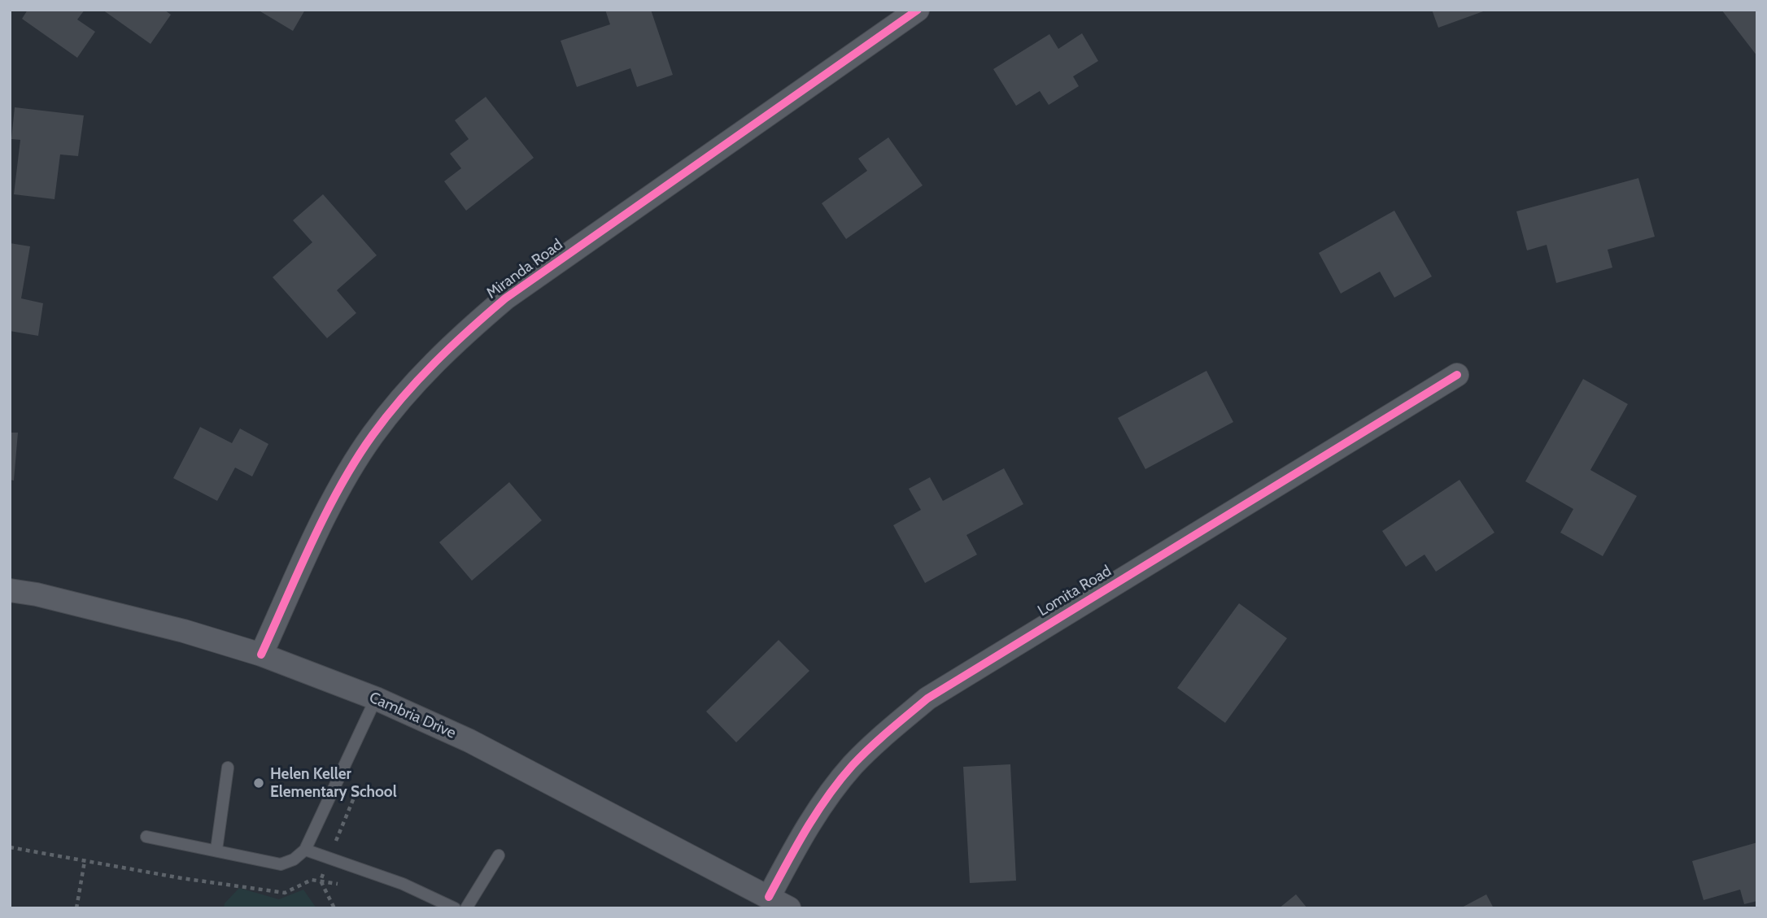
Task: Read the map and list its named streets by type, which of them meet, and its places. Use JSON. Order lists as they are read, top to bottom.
{
  "streets": {
    "street": ["Miranda Road", "Lomita Road", "Cambria Drive"]
  },
  "crossings": [
    ["Miranda Road", "Cambria Drive"],
    ["Lomita Road", "Cambria Drive"]
  ],
  "places": ["Helen Keller Elementary School"]
}
